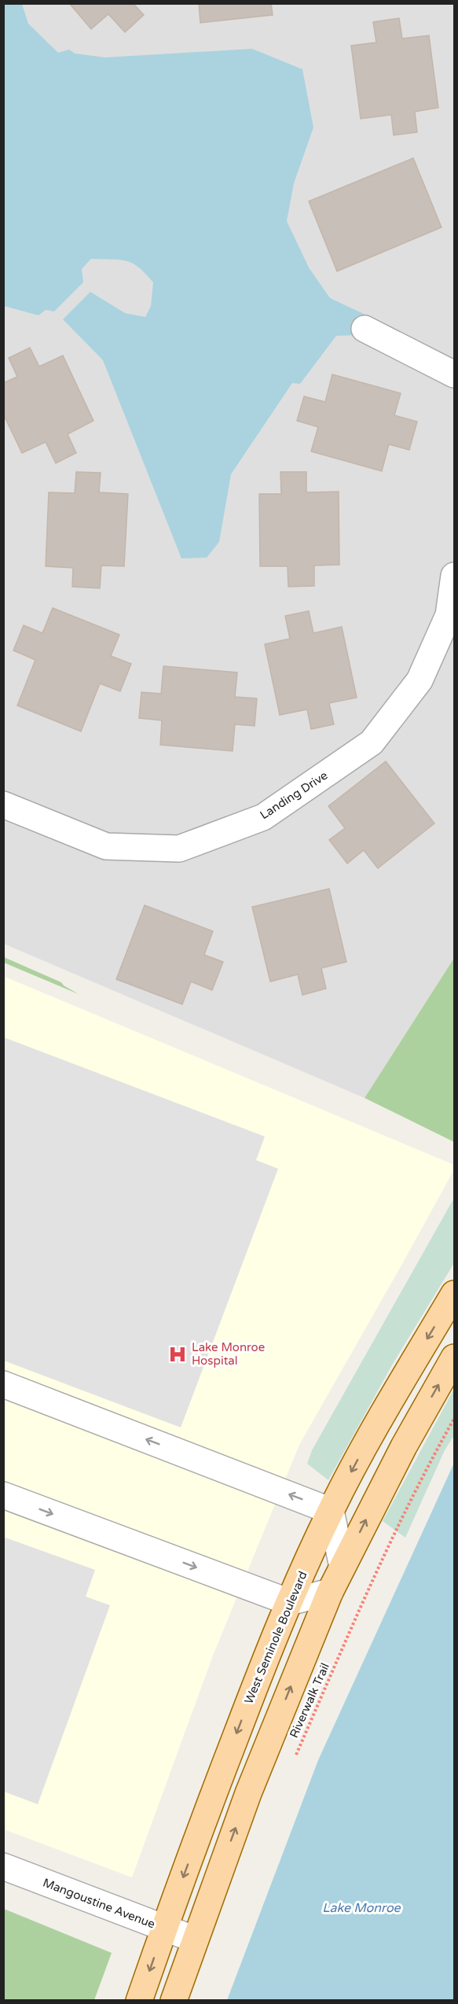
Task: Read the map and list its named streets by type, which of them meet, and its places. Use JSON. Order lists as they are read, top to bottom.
{
  "streets": {
    "main road": ["West Seminole Boulevard"],
    "street": ["Landing Drive", "Mangoustine Avenue"],
    "path": ["Riverwalk Trail"]
  },
  "crossings": [
    ["West Seminole Boulevard", "Mangoustine Avenue"]
  ],
  "water": ["Lake Monroe"],
  "places": {
    "hospital": ["Lake Monroe Hospital"]
  }
}
